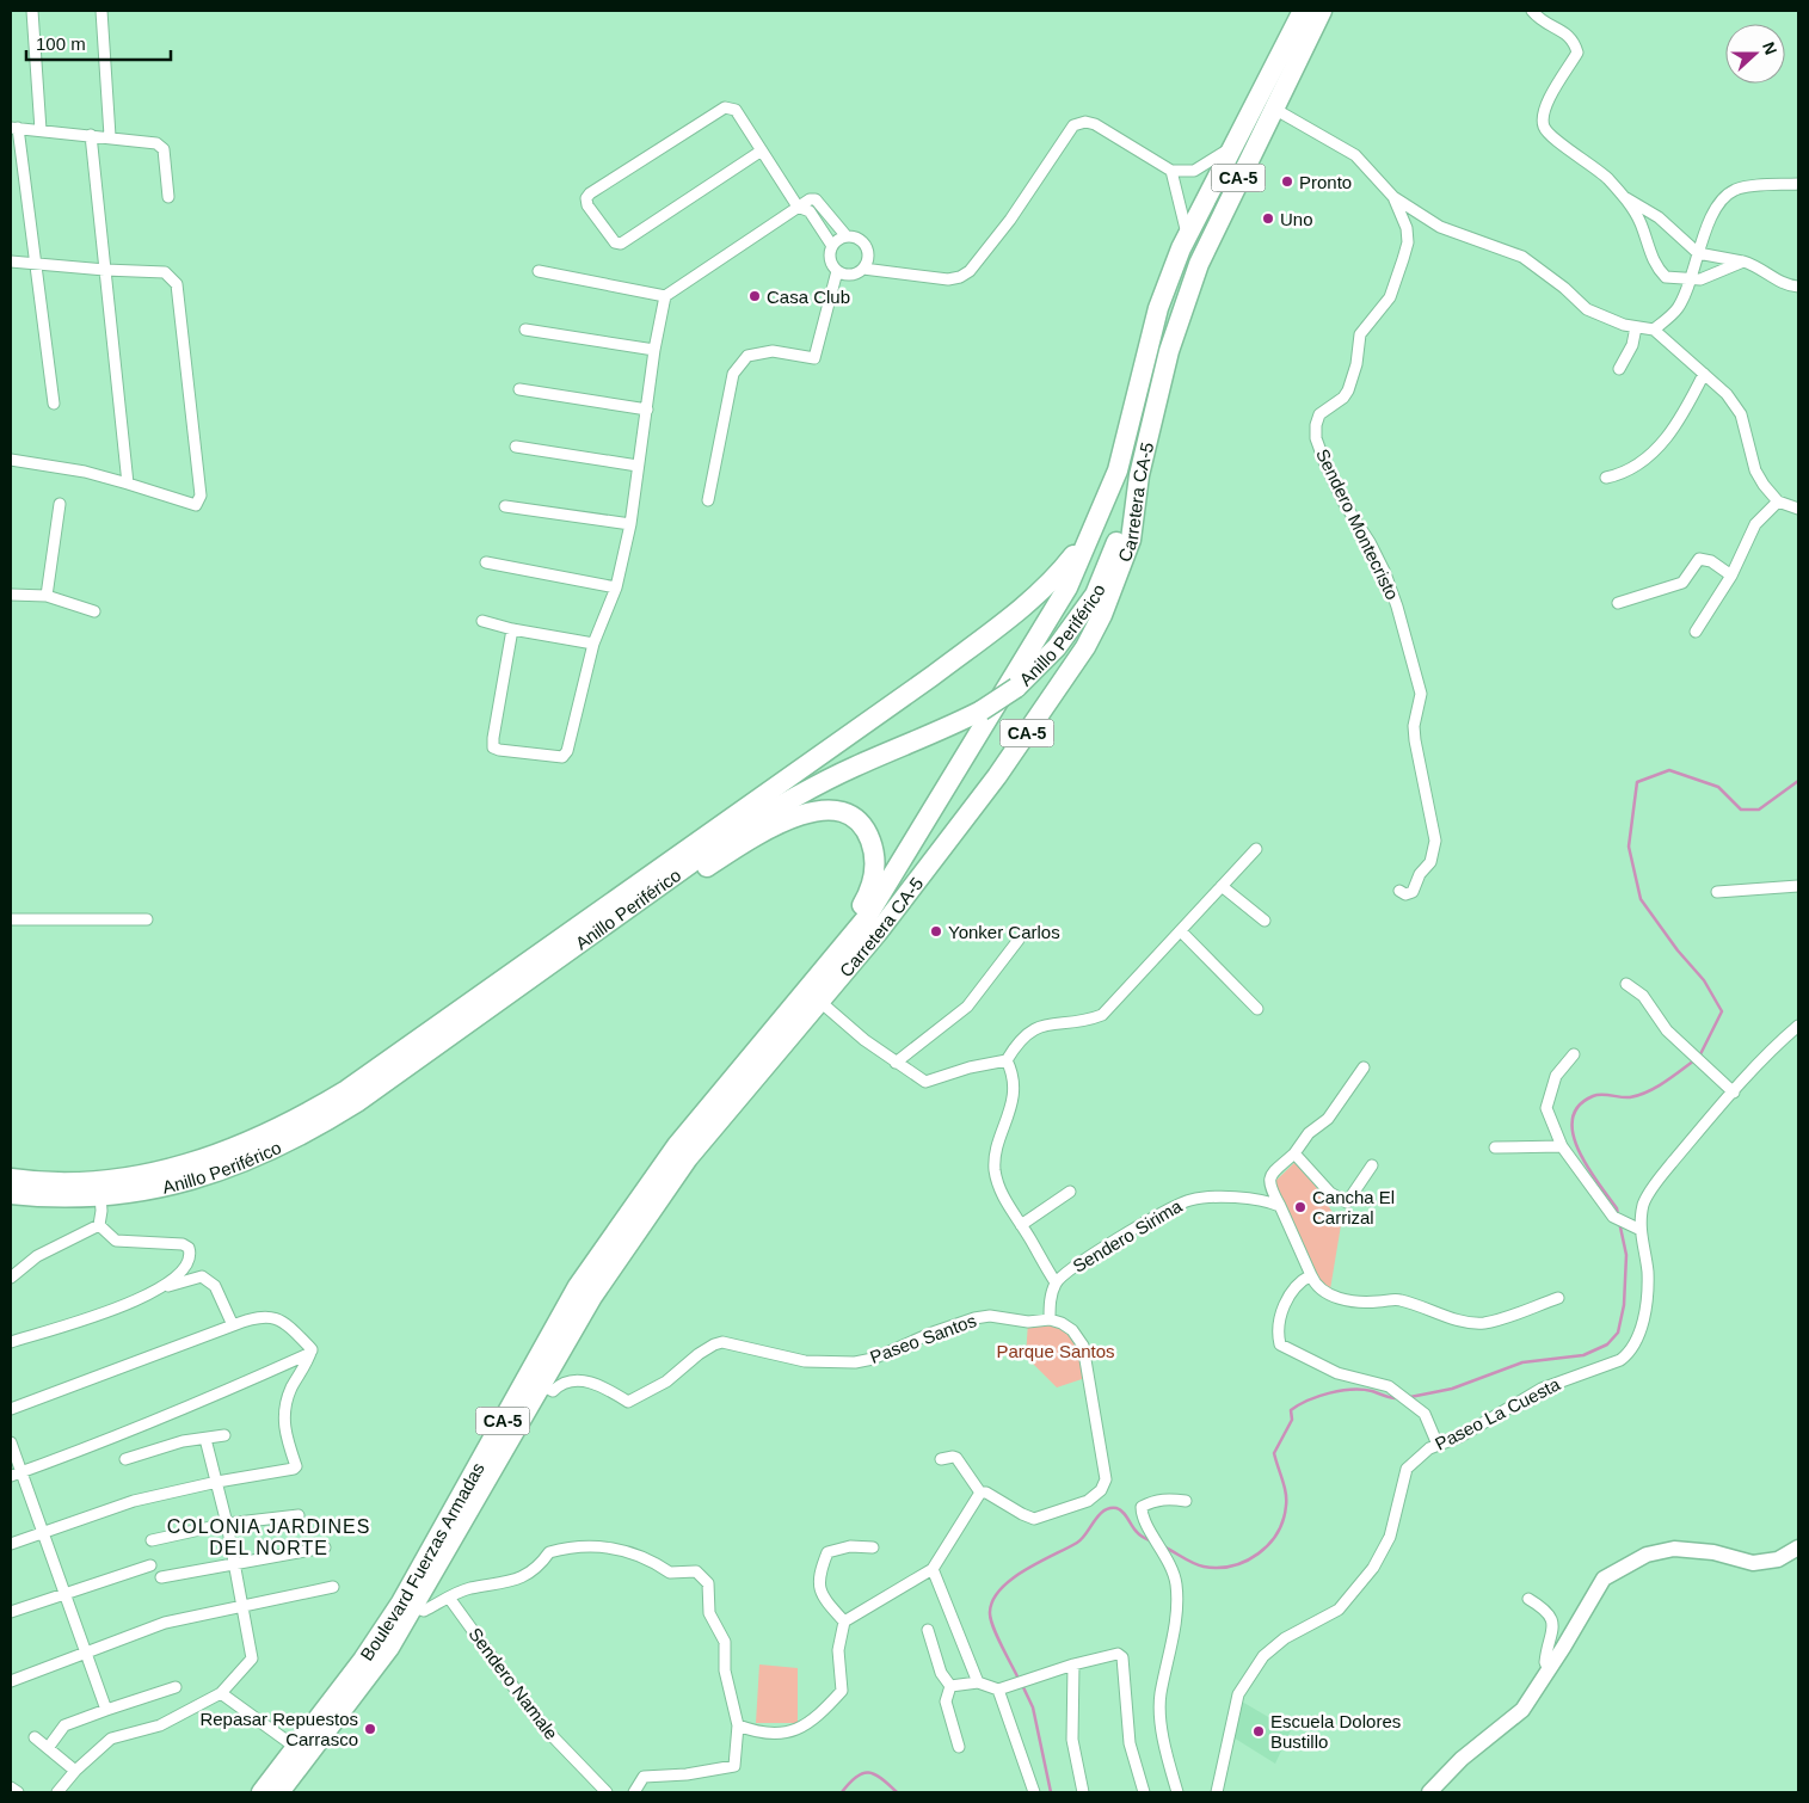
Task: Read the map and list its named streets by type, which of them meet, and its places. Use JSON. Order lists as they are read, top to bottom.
{
  "streets": {
    "highway": [
      "CA-5",
      "Carretera CA-5",
      "Anillo Periférico",
      "Boulevard Fuerzas Armadas"
    ],
    "street": [
      "Sendero Montecristo",
      "Sendero Sirima",
      "Paseo Santos",
      "Paseo La Cuesta",
      "Sendero Namale"
    ]
  },
  "crossings": [
    ["Carretera CA-5", "Anillo Periférico"],
    ["Carretera CA-5", "Boulevard Fuerzas Armadas"],
    ["Sendero Sirima", "Paseo Santos"],
    ["Paseo Santos", "Boulevard Fuerzas Armadas"]
  ],
  "districts": ["COLONIA JARDINES DEL NORTE"],
  "parks": ["Parque Santos"],
  "places": [
    "Pronto",
    "Uno",
    "Casa Club",
    "Yonker Carlos",
    "Cancha El Carrizal",
    "Repasar Repuestos Carrasco",
    "Escuela Dolores Bustillo"
  ],
  "scale_bar": "100 m",
  "north": "right"
}
